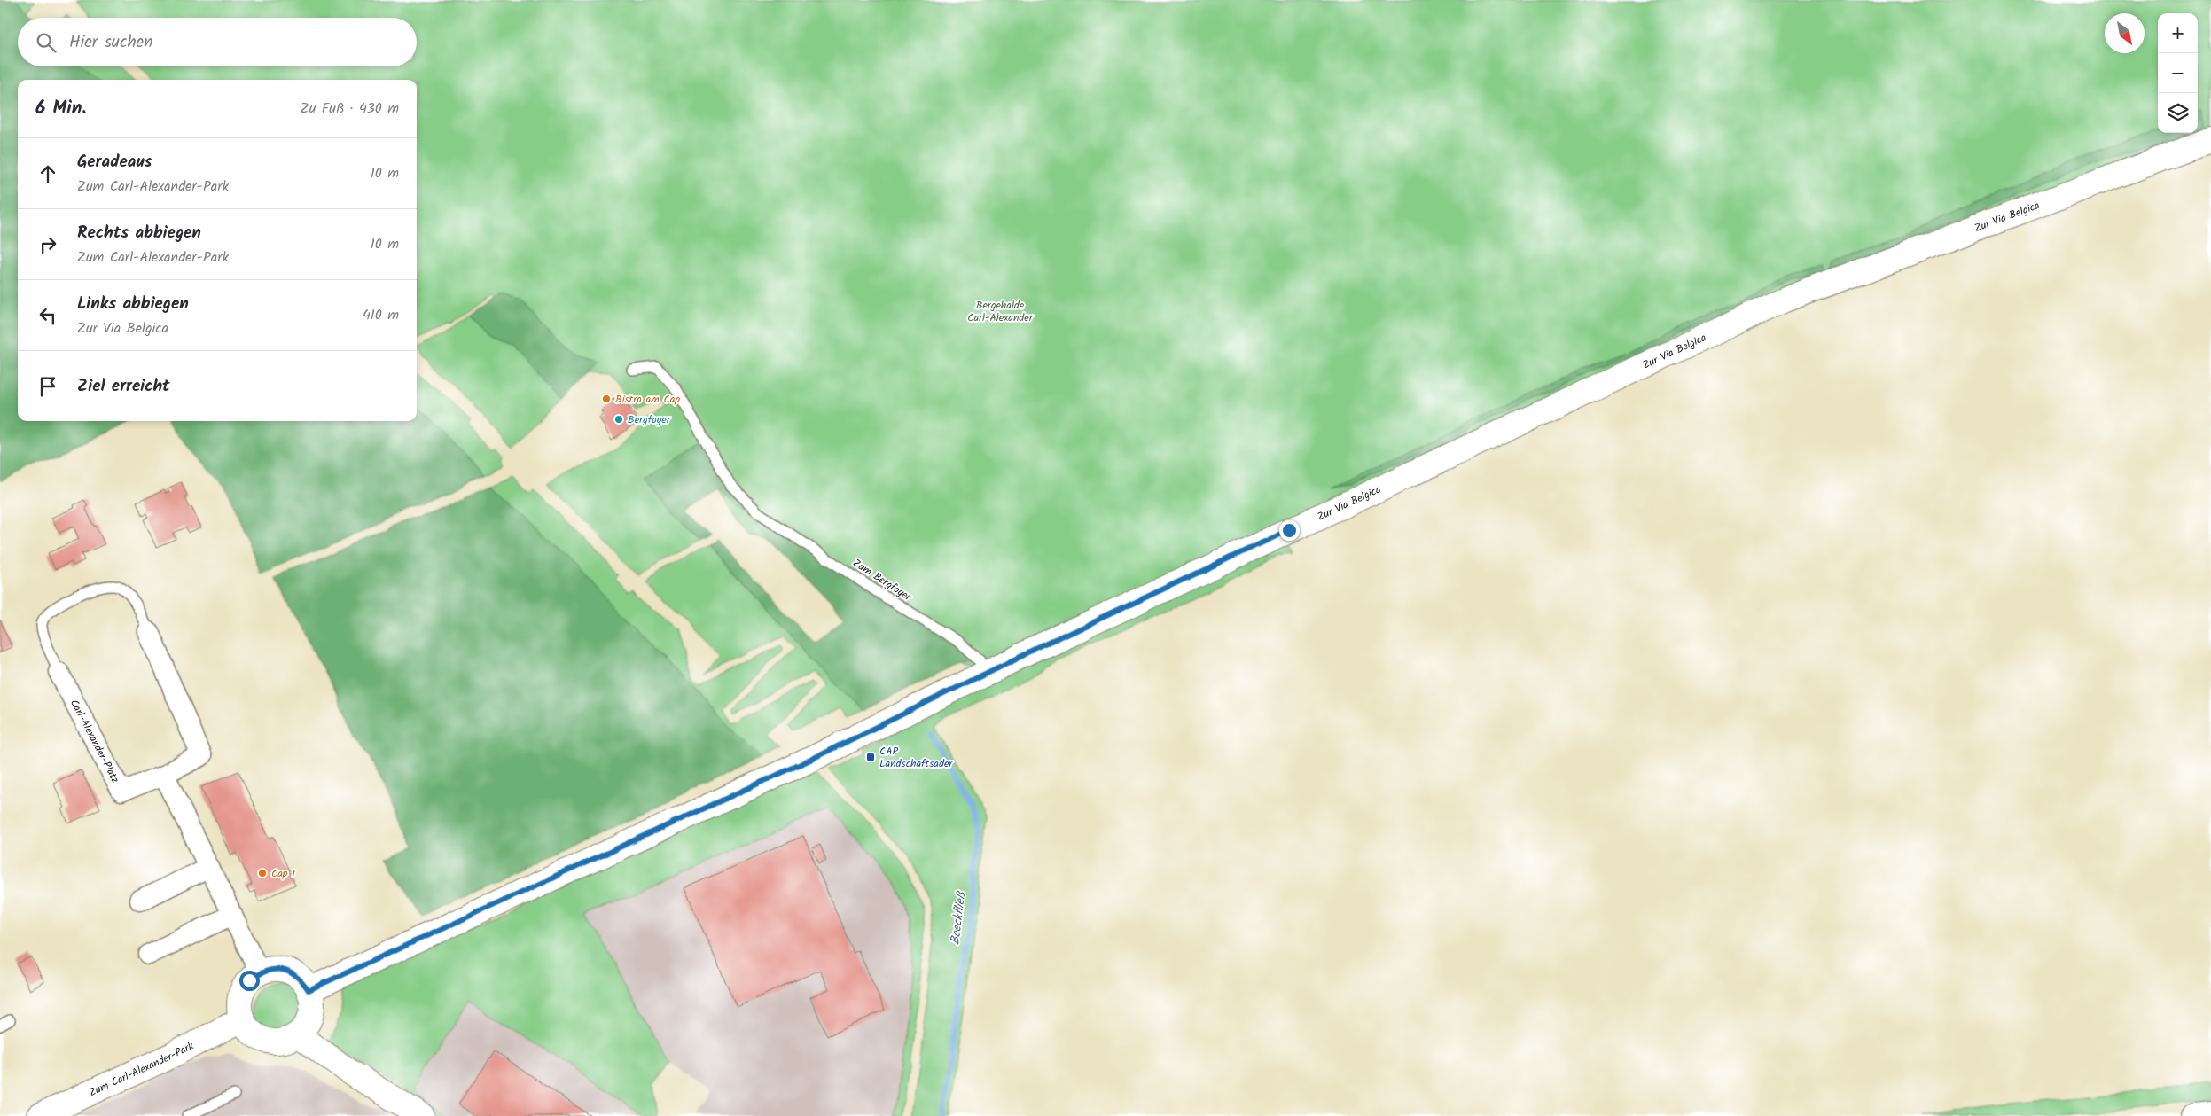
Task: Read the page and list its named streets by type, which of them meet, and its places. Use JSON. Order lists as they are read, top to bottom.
{
  "streets": {
    "street": ["Zur Via Belgica", "Carl-Alexander-Platz", "Zum Carl-Alexander-Park"],
    "lane": ["Zum Bergfoyer"]
  },
  "crossings": [
    ["Zur Via Belgica", "Zum Bergfoyer"],
    ["Zur Via Belgica", "Zum Carl-Alexander-Park"]
  ],
  "water": ["Beeckfließ"],
  "parks": ["Bergehalde Carl-Alexander"],
  "places": {
    "other": ["Bistro am Cap", "Bergfoyer", "Cap 1"],
    "transit": ["CAP Landschaftsader"]
  },
  "north": "bottom right",
  "page": {
    "map_buttons": ["+", "−"],
    "search": "Hier suchen",
    "heading": ["6 Min.", "Zu Fuß · 430 m"],
    "list": [
      ["Geradeaus", "Zum Carl-Alexander-Park", "10 m"],
      ["Rechts abbiegen", "Zum Carl-Alexander-Park", "10 m"],
      ["Links abbiegen", "Zur Via Belgica", "410 m"],
      "Ziel erreicht"
    ]
  }
}
